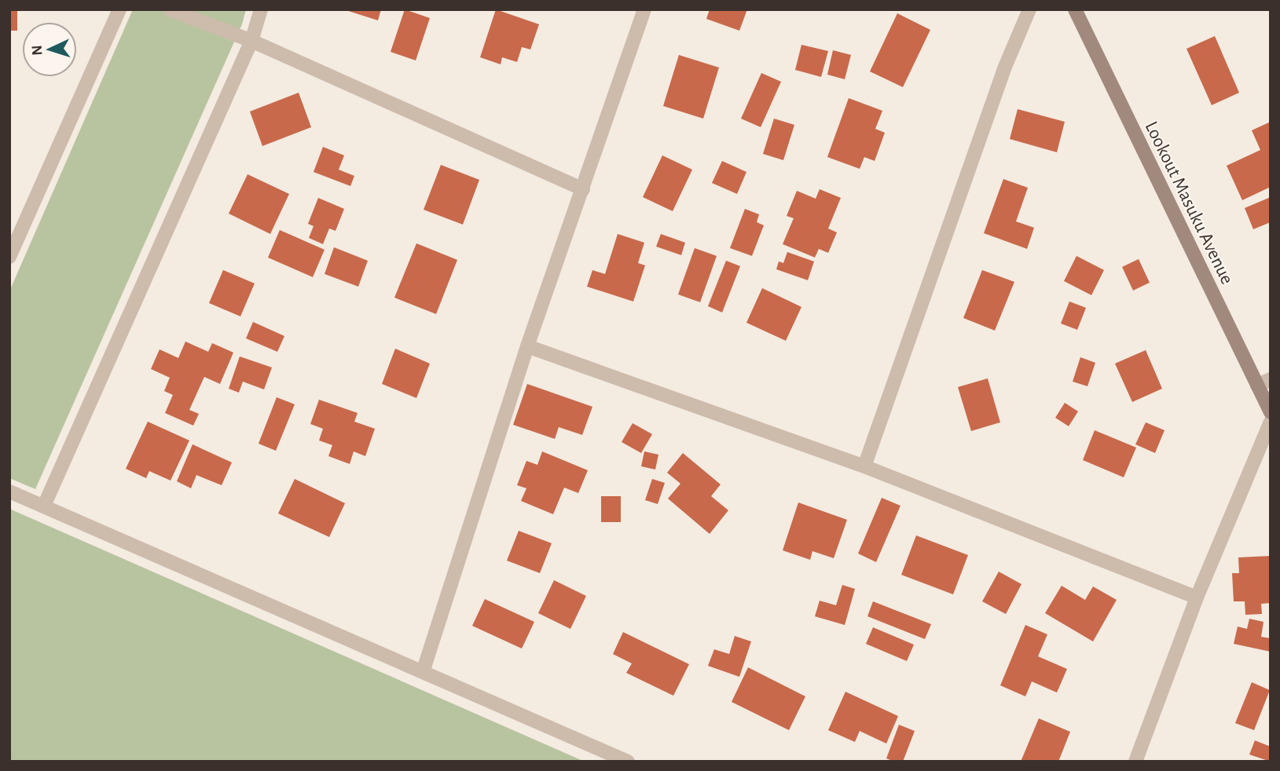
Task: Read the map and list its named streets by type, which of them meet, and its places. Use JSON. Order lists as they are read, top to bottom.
{
  "streets": {
    "street": ["Lookout Masuku Avenue"]
  },
  "north": "left"
}
